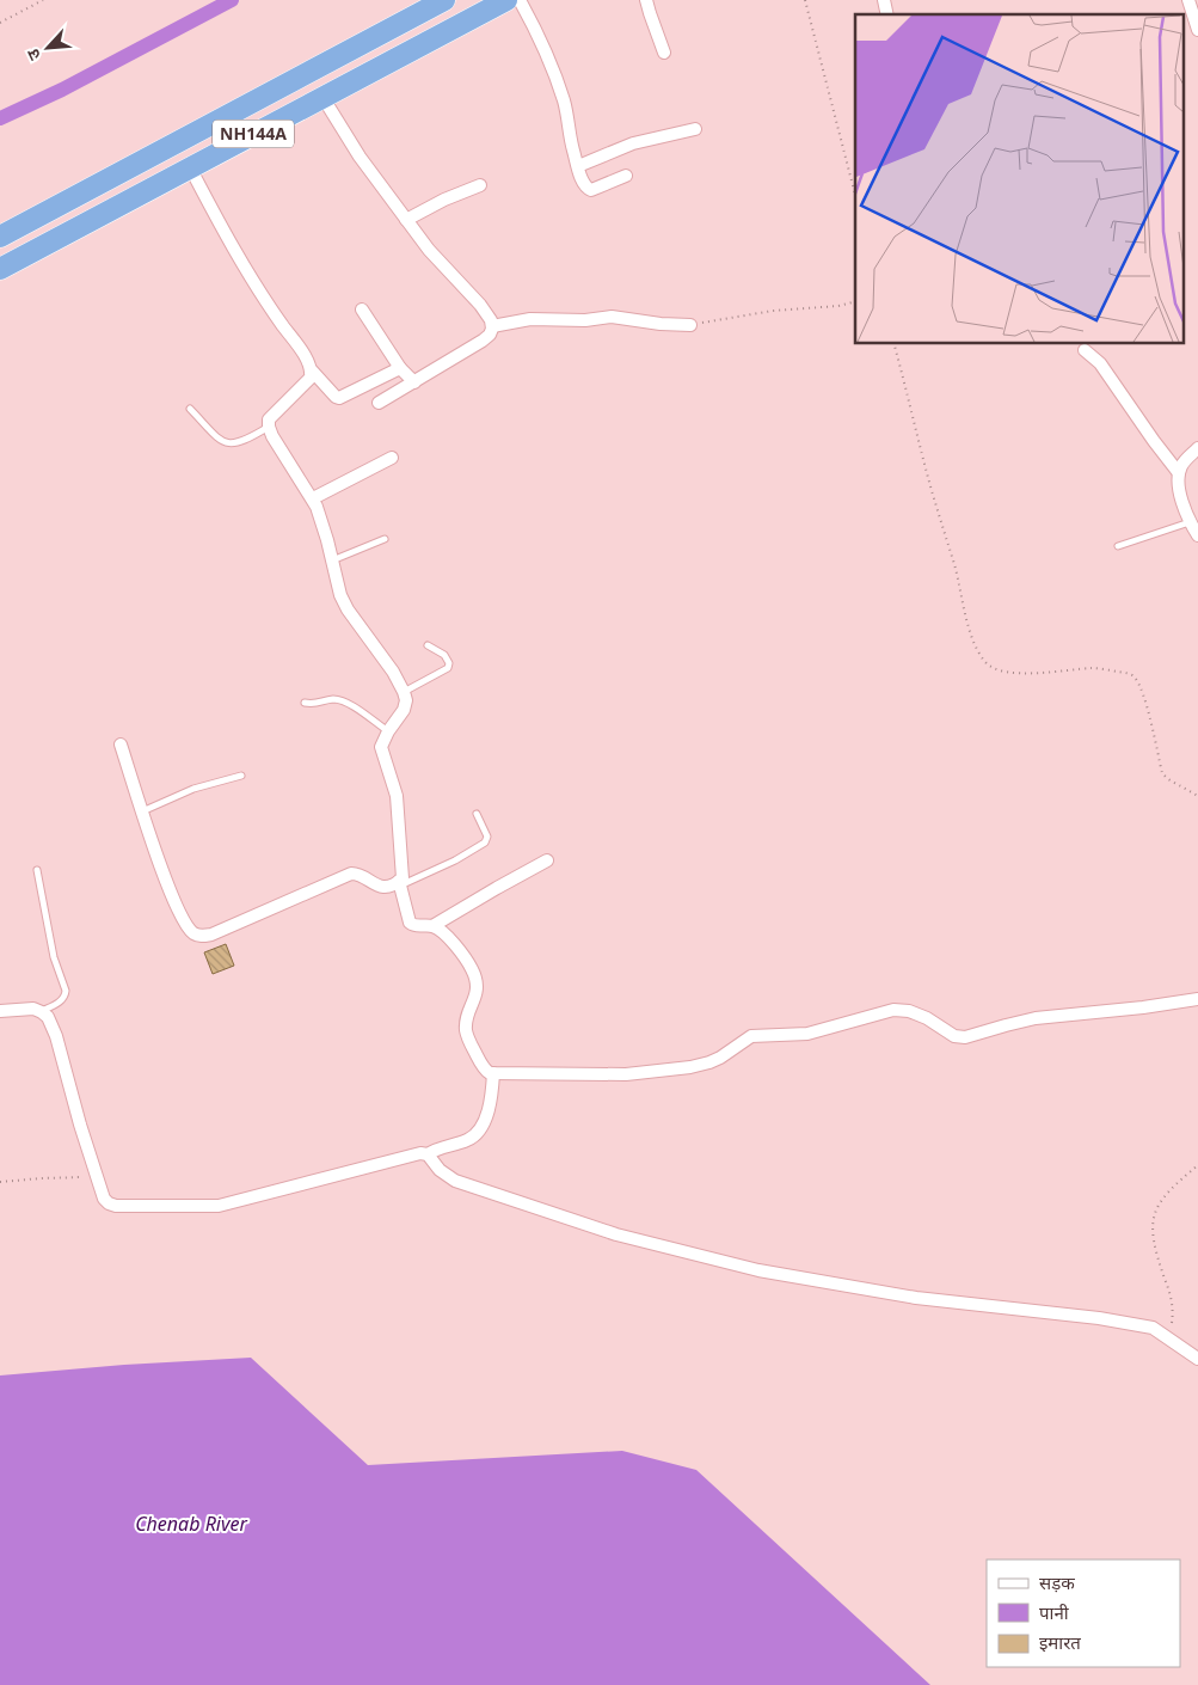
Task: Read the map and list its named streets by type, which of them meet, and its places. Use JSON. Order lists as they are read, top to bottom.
{
  "streets": {
    "highway": ["NH144A"]
  },
  "water": ["Chenab River"],
  "legend": ["सड़क", "पानी", "इमारत"],
  "north": "bottom left"
}
